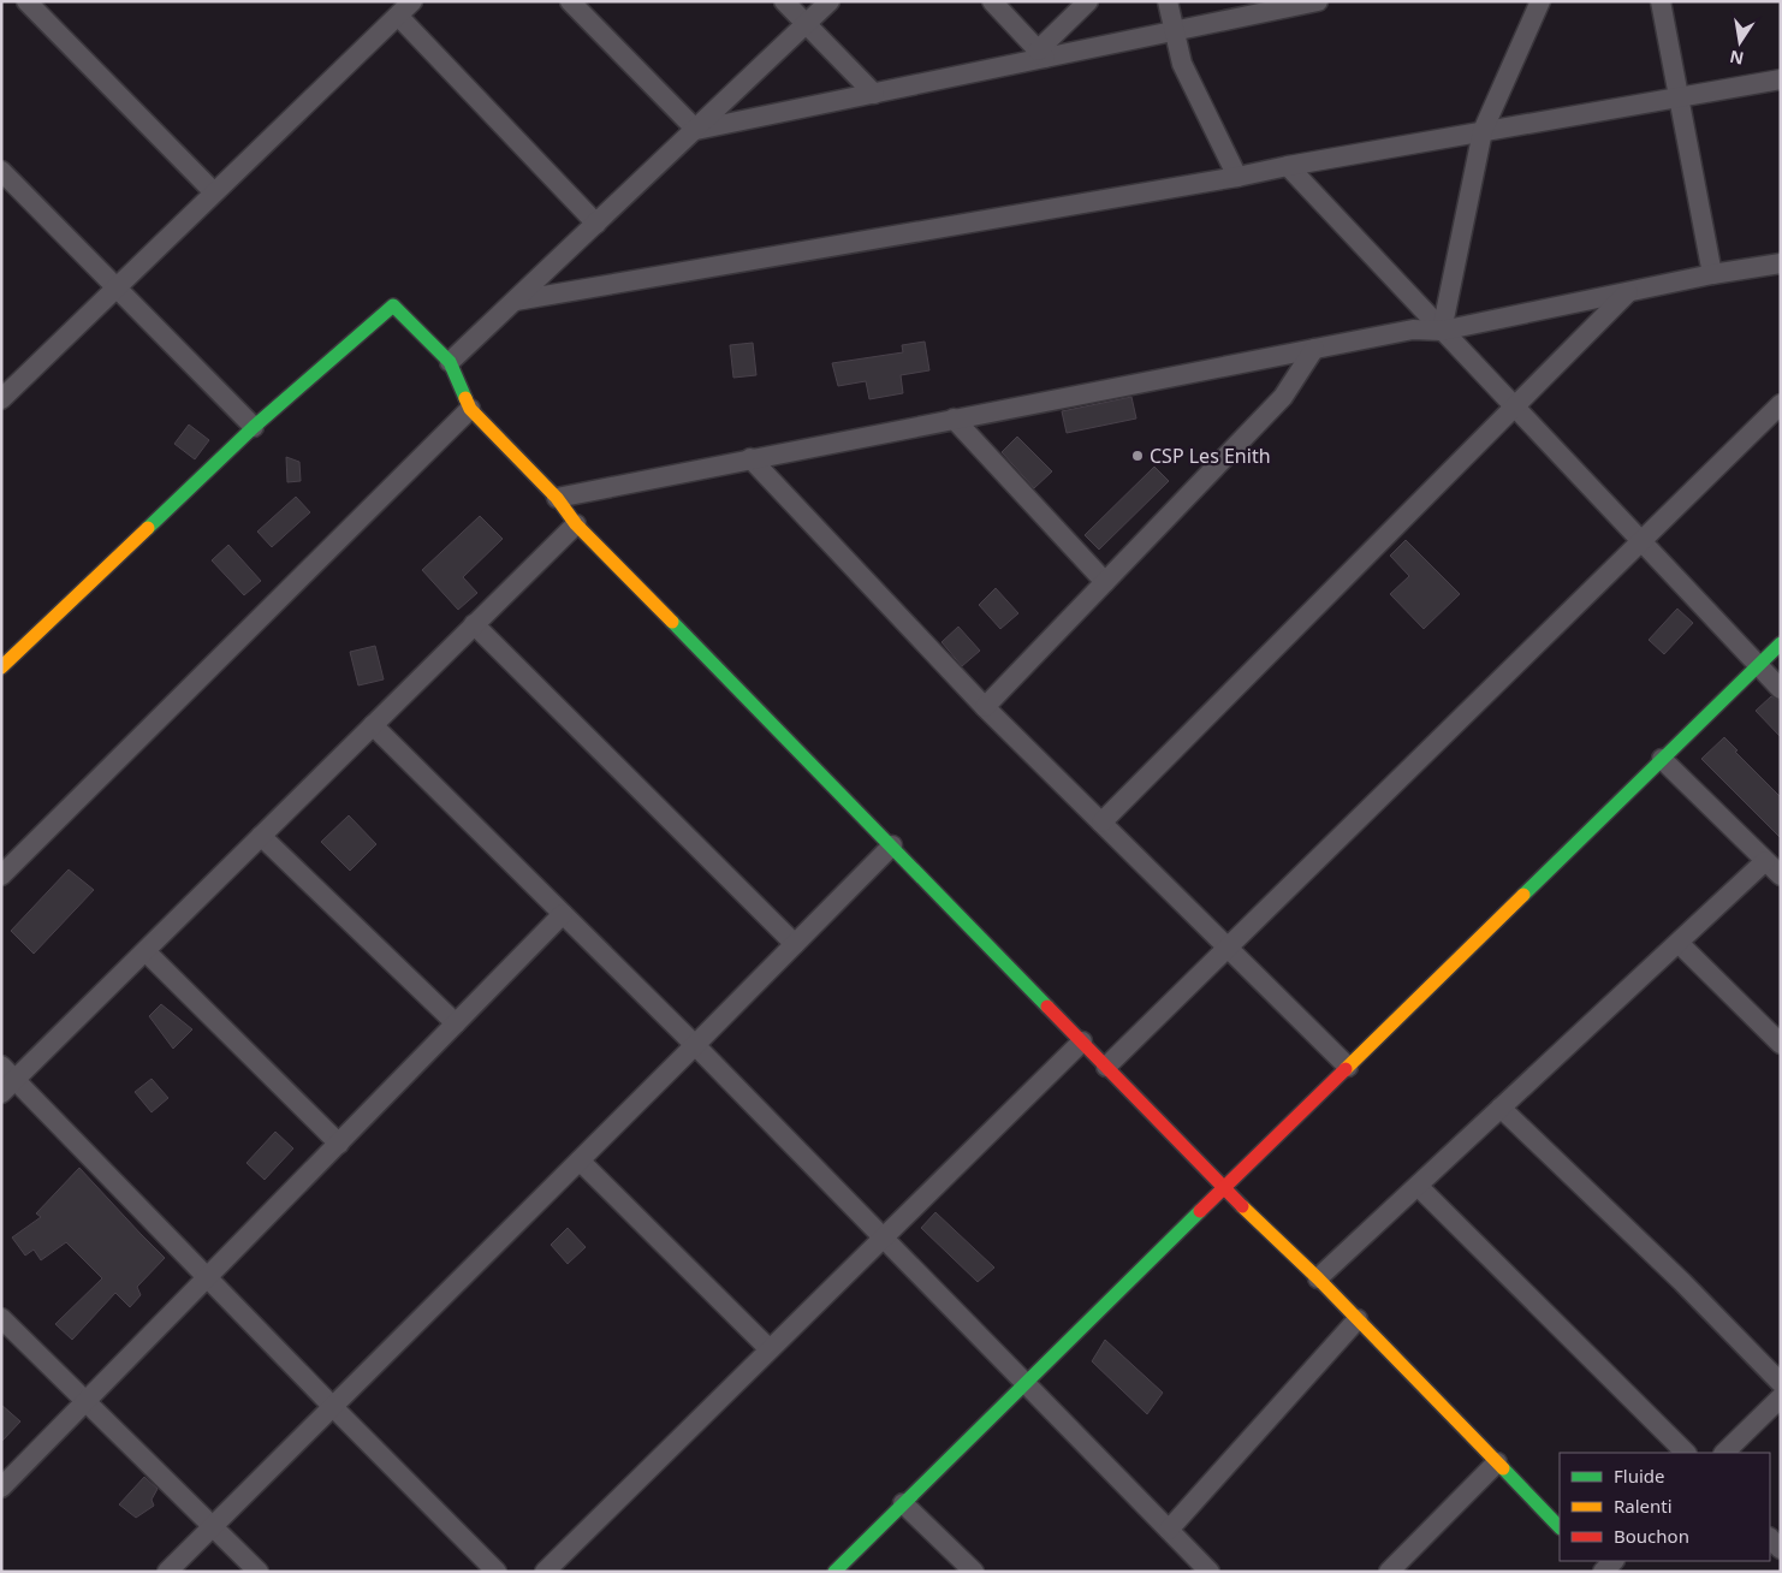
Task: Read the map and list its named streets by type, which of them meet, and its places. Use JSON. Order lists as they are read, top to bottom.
{
  "places": ["CSP Les Enith"],
  "legend": ["Fluide", "Ralenti", "Bouchon"],
  "north": "bottom"
}
